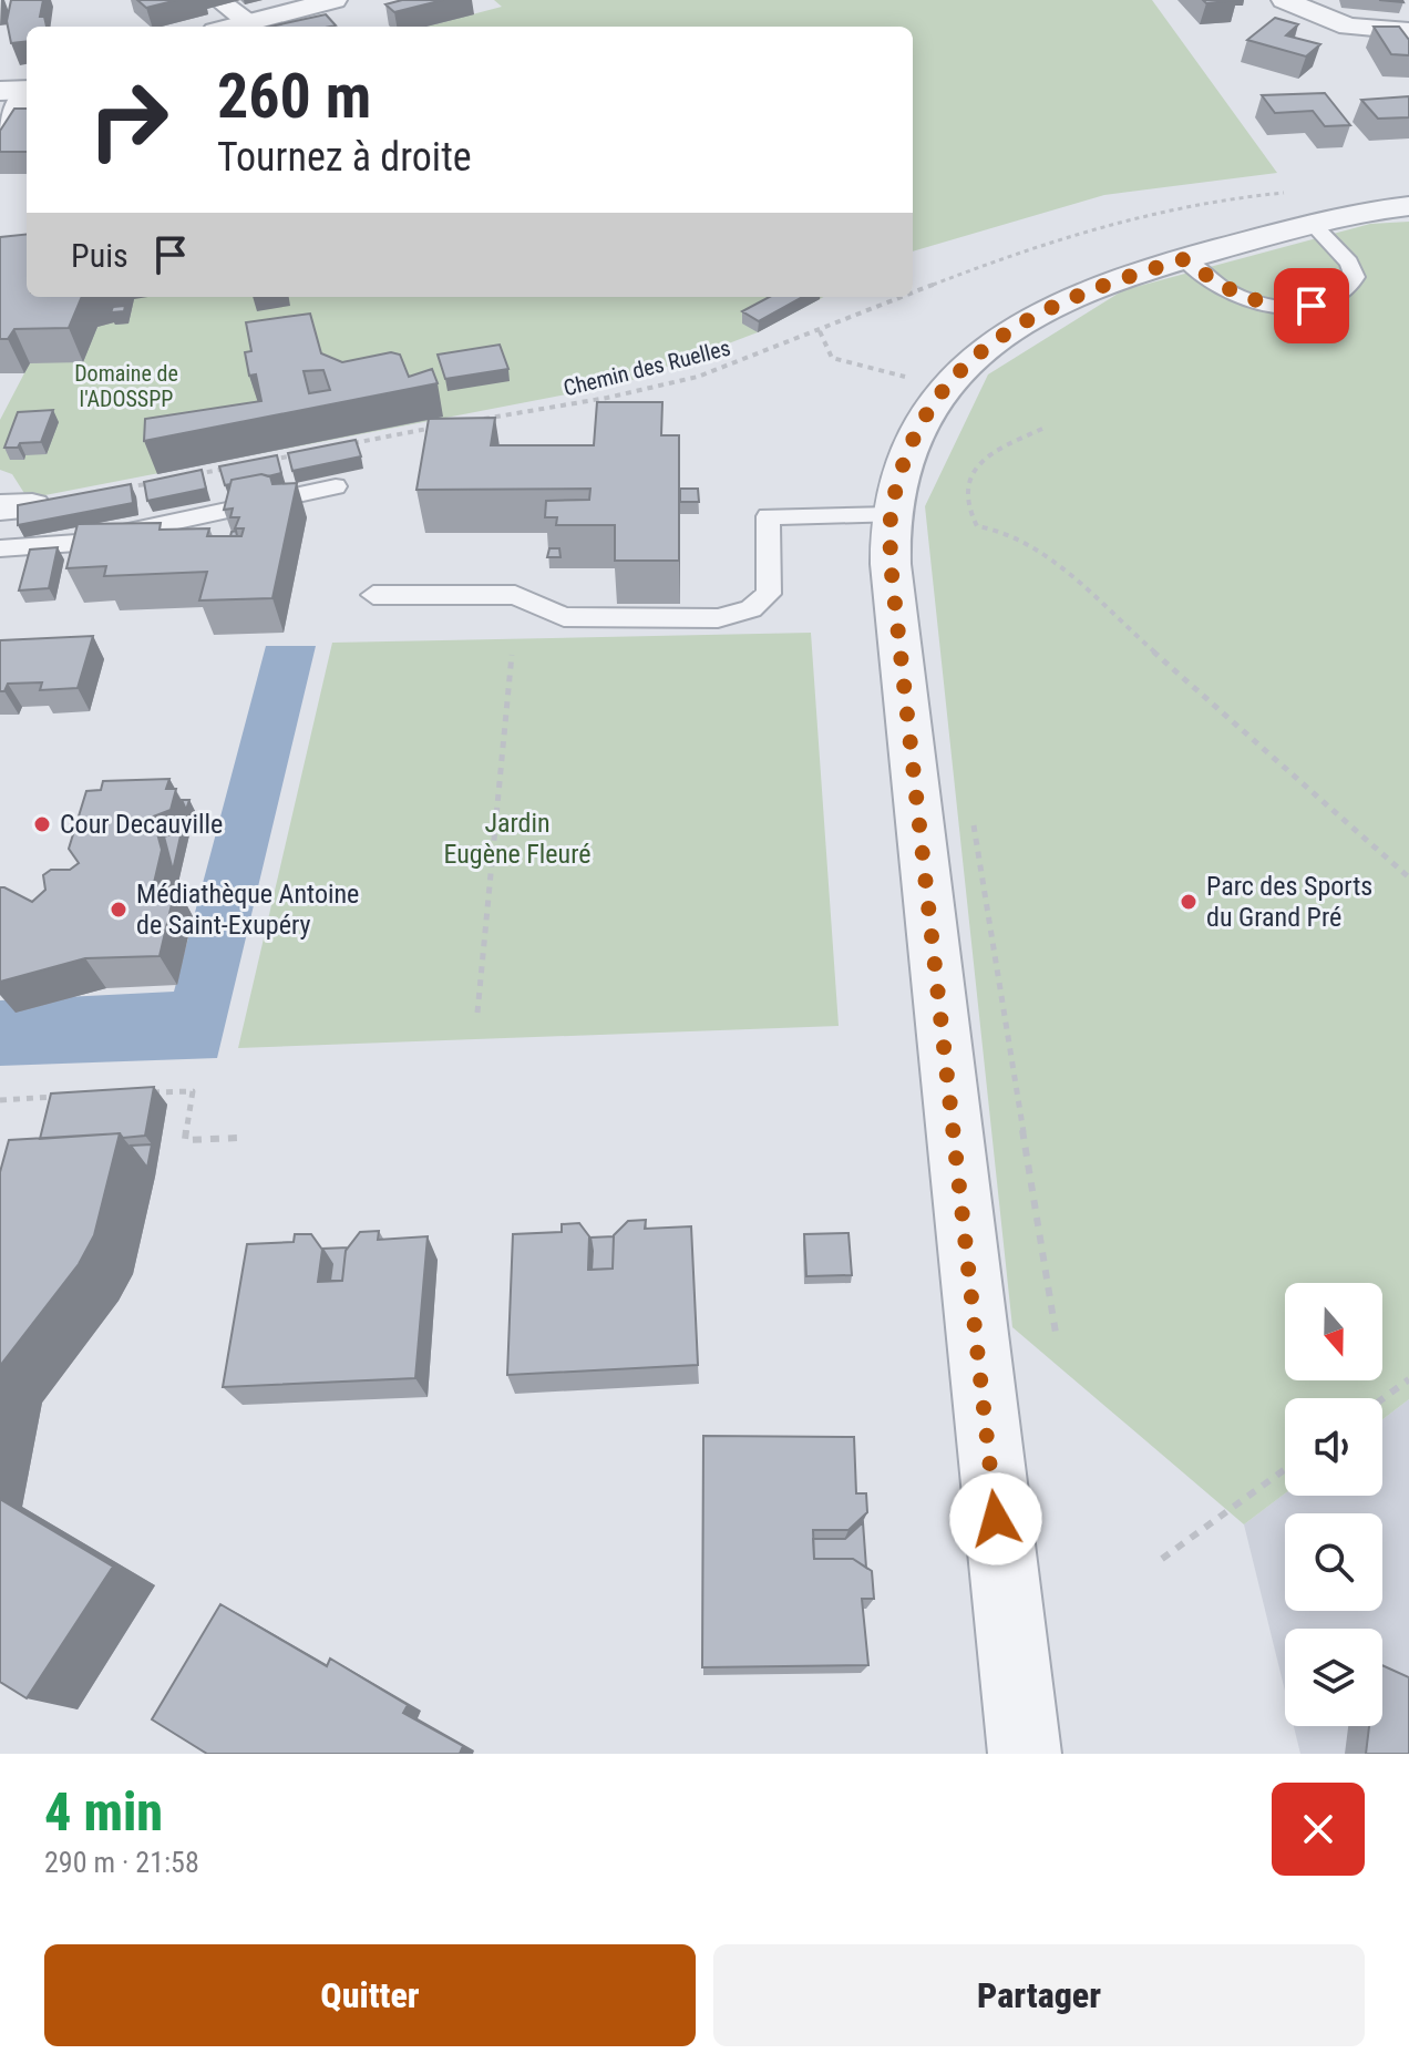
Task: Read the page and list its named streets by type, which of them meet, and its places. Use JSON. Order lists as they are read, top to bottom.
{
  "streets": {
    "path": ["Chemin des Ruelles"]
  },
  "parks": ["Domaine de l'ADOSSPP", "Jardin Eugène Fleuré"],
  "places": ["Cour Decauville", "Parc des Sports du Grand Pré", "Médiathèque Antoine de Saint-Exupéry"],
  "north": "bottom",
  "page": {
    "turn": ["260 m", "Tournez à droite"],
    "then": "Puis",
    "heading": ["4 min", "290 m · 21:58"],
    "buttons": ["Quitter", "Partager"]
  }
}
